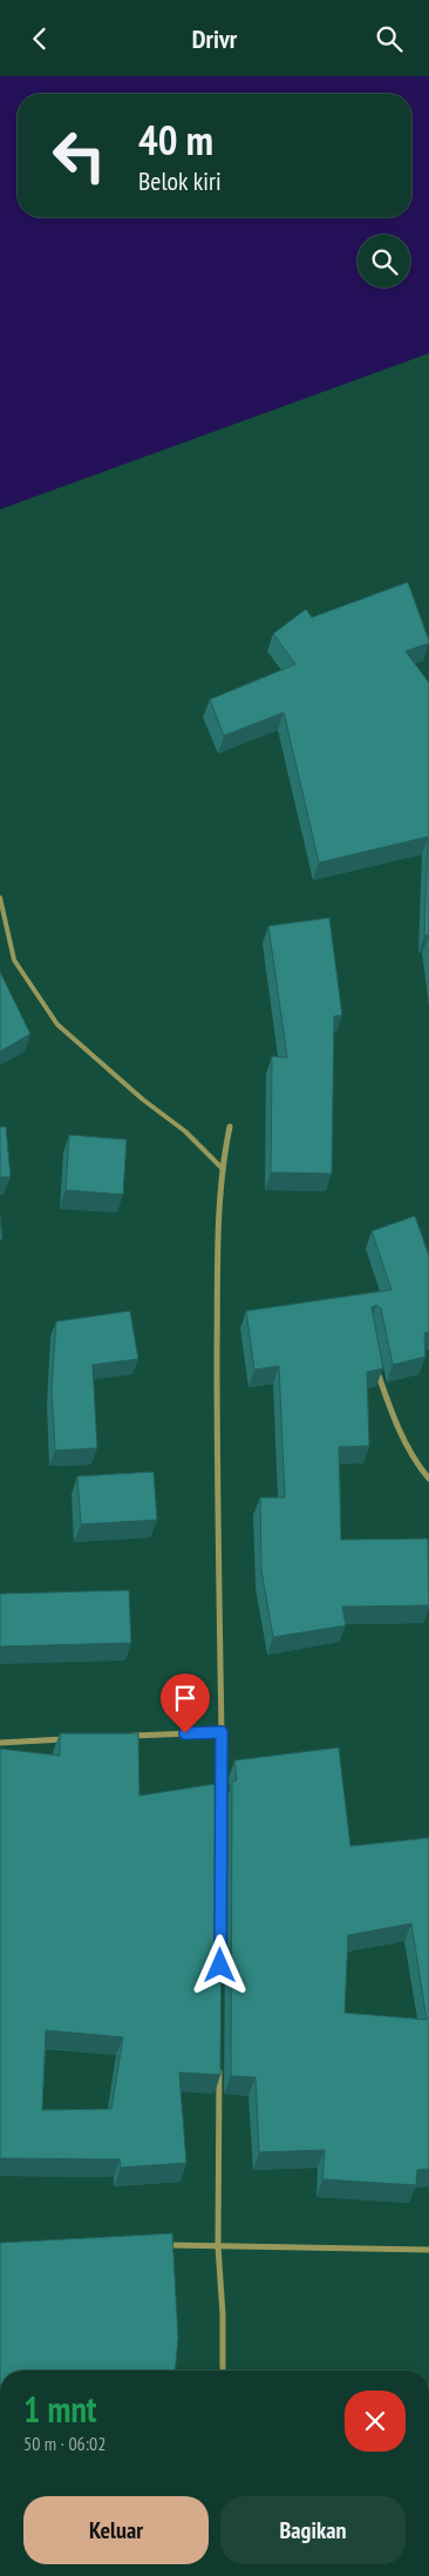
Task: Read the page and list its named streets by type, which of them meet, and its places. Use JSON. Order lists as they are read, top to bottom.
{
  "page": {
    "header": "Drivr",
    "turn": ["40 m", "Belok kiri"],
    "heading": ["1 mnt", "50 m · 06:02"],
    "buttons": ["Keluar", "Bagikan"]
  }
}
